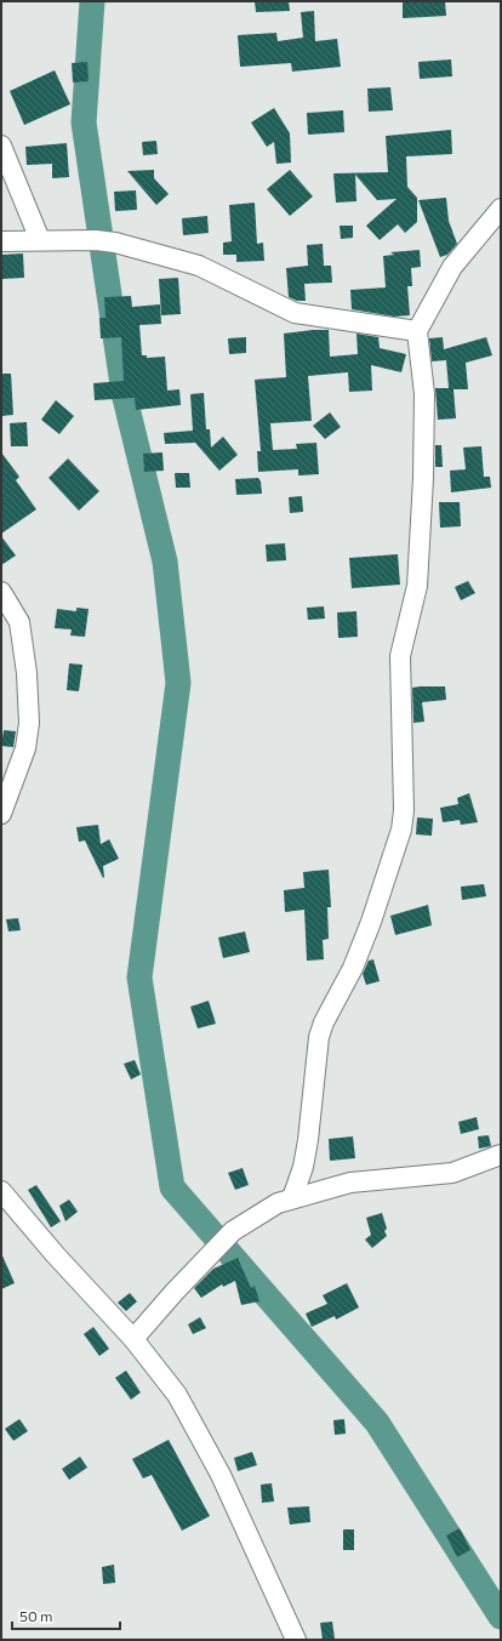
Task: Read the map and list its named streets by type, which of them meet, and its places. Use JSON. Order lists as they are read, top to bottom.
{
  "scale_bar": "50 m"
}
